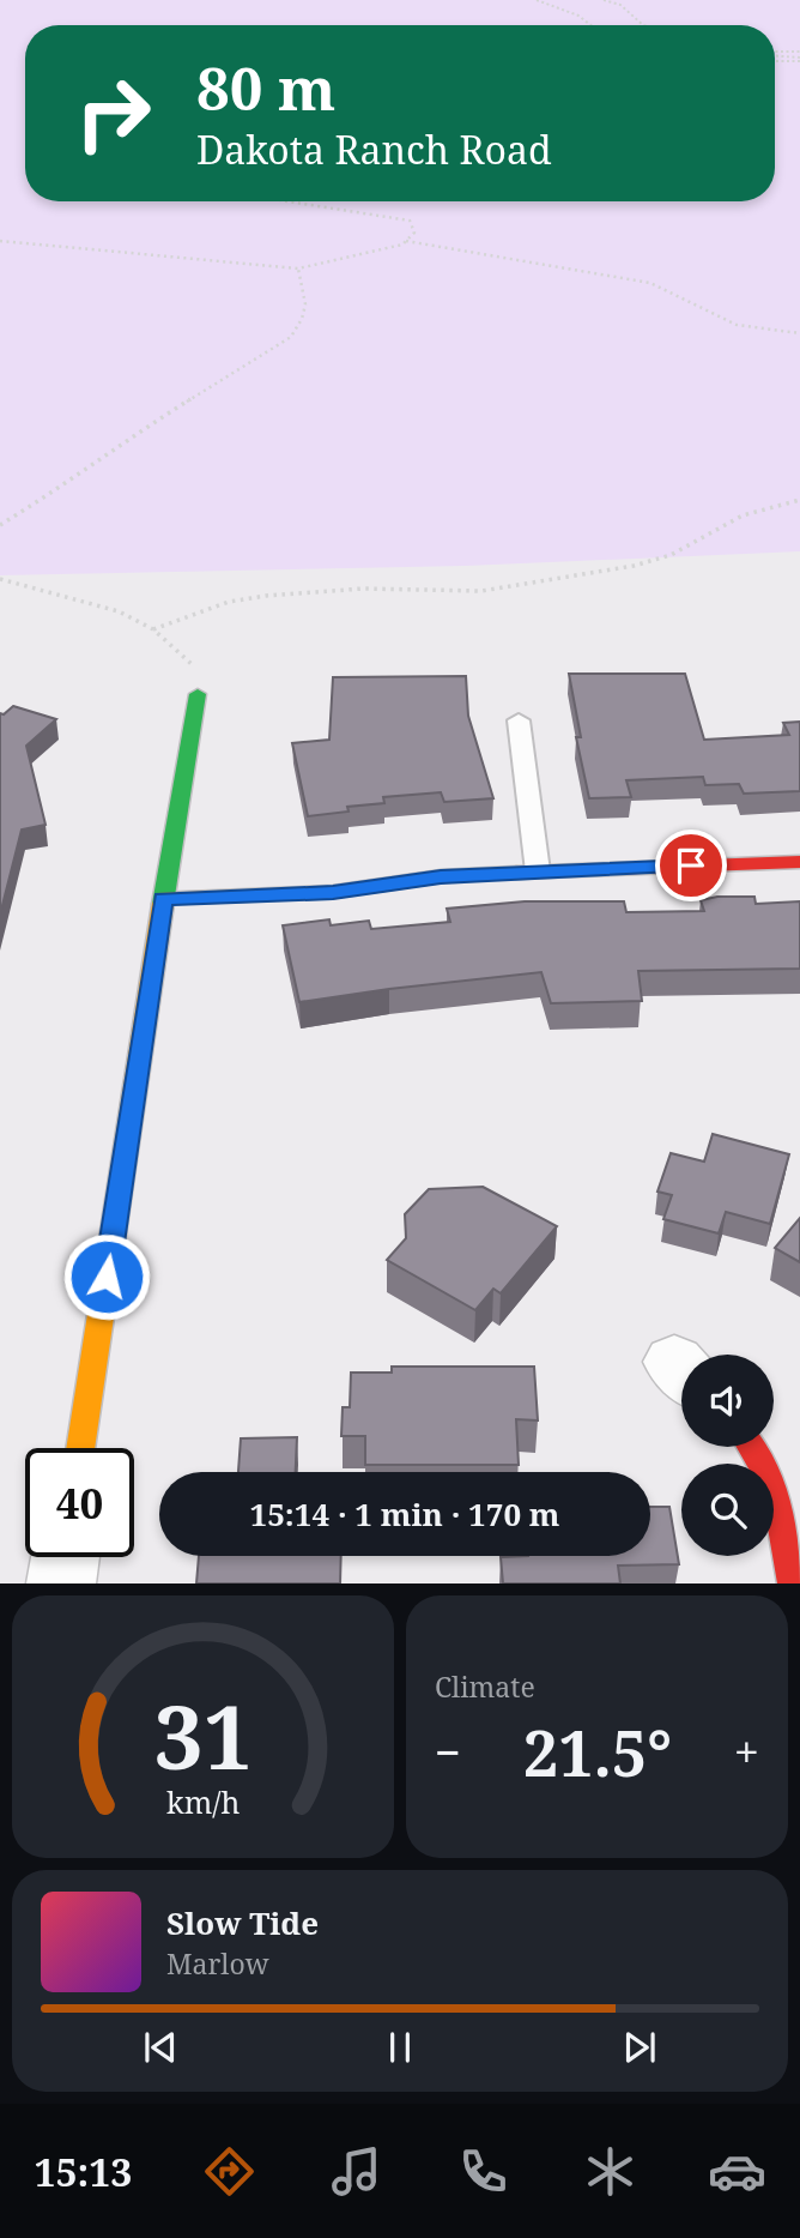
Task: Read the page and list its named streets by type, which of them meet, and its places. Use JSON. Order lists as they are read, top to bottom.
{
  "page": {
    "turn": ["80 m", "Dakota Ranch Road"],
    "limit": "40",
    "trip": "15:14 · 1 min · 170 m",
    "tile": "Climate",
    "heat": ["−", "21.5°", "+"],
    "song": ["Slow Tide", "Marlow"],
    "tabs": "15:13",
    "gauge": ["31", "km/h"]
  }
}
